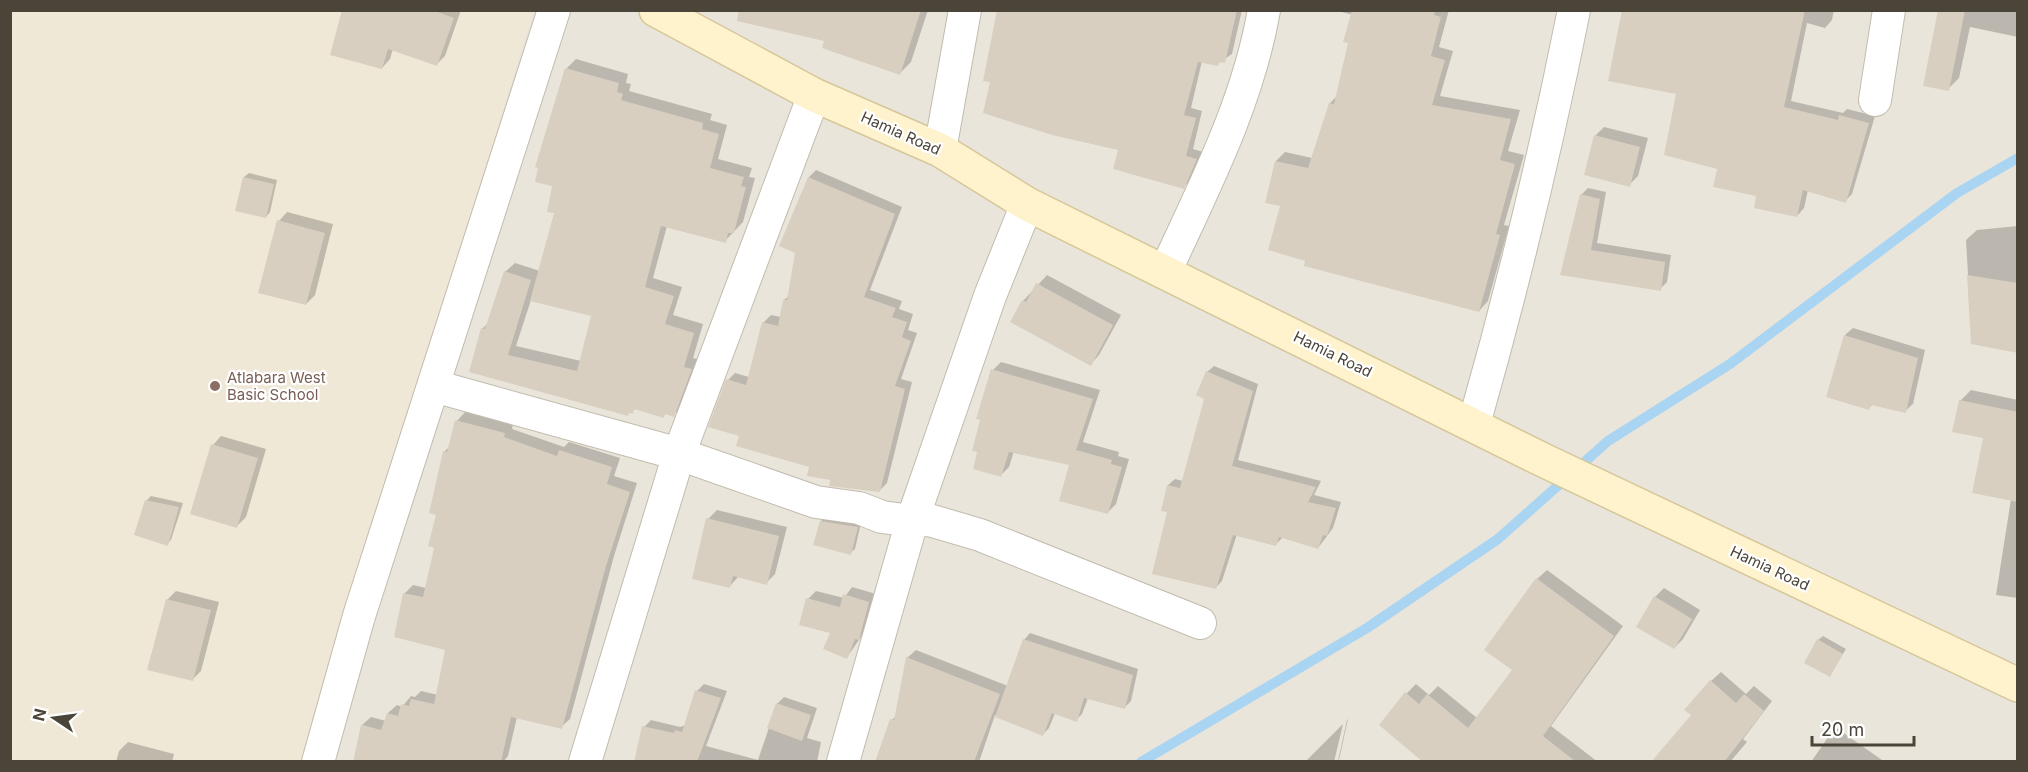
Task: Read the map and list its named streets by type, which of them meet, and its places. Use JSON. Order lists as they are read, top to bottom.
{
  "streets": {
    "main road": ["Hamia Road"]
  },
  "places": ["Atlabara West Basic School"],
  "scale_bar": "20 m",
  "north": "left"
}
